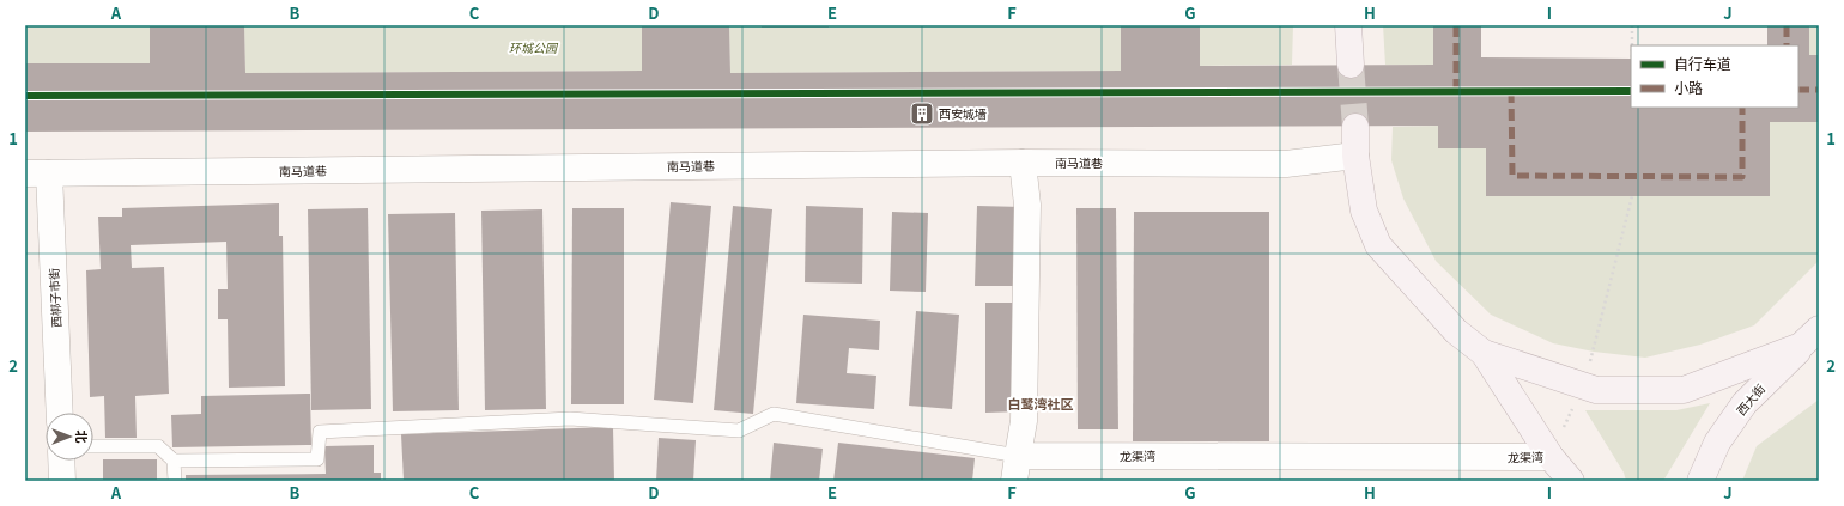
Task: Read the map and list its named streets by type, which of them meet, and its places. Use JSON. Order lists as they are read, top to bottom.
{
  "streets": {
    "main road": ["西大街"],
    "street": ["南马道巷", "西梆子市街", "龙渠湾"]
  },
  "crossings": [
    ["南马道巷", "西梆子市街"]
  ],
  "districts": ["白鹭湾社区"],
  "parks": ["环城公园"],
  "places": {
    "building": ["西安城墙"]
  },
  "legend": ["自行车道", "小路"],
  "north": "right",
  "grid": {
    "columns": [
      "A",
      "B",
      "C",
      "D",
      "E",
      "F",
      "G",
      "H",
      "I",
      "J"
    ],
    "rows": ["1", "2"]
  }
}
